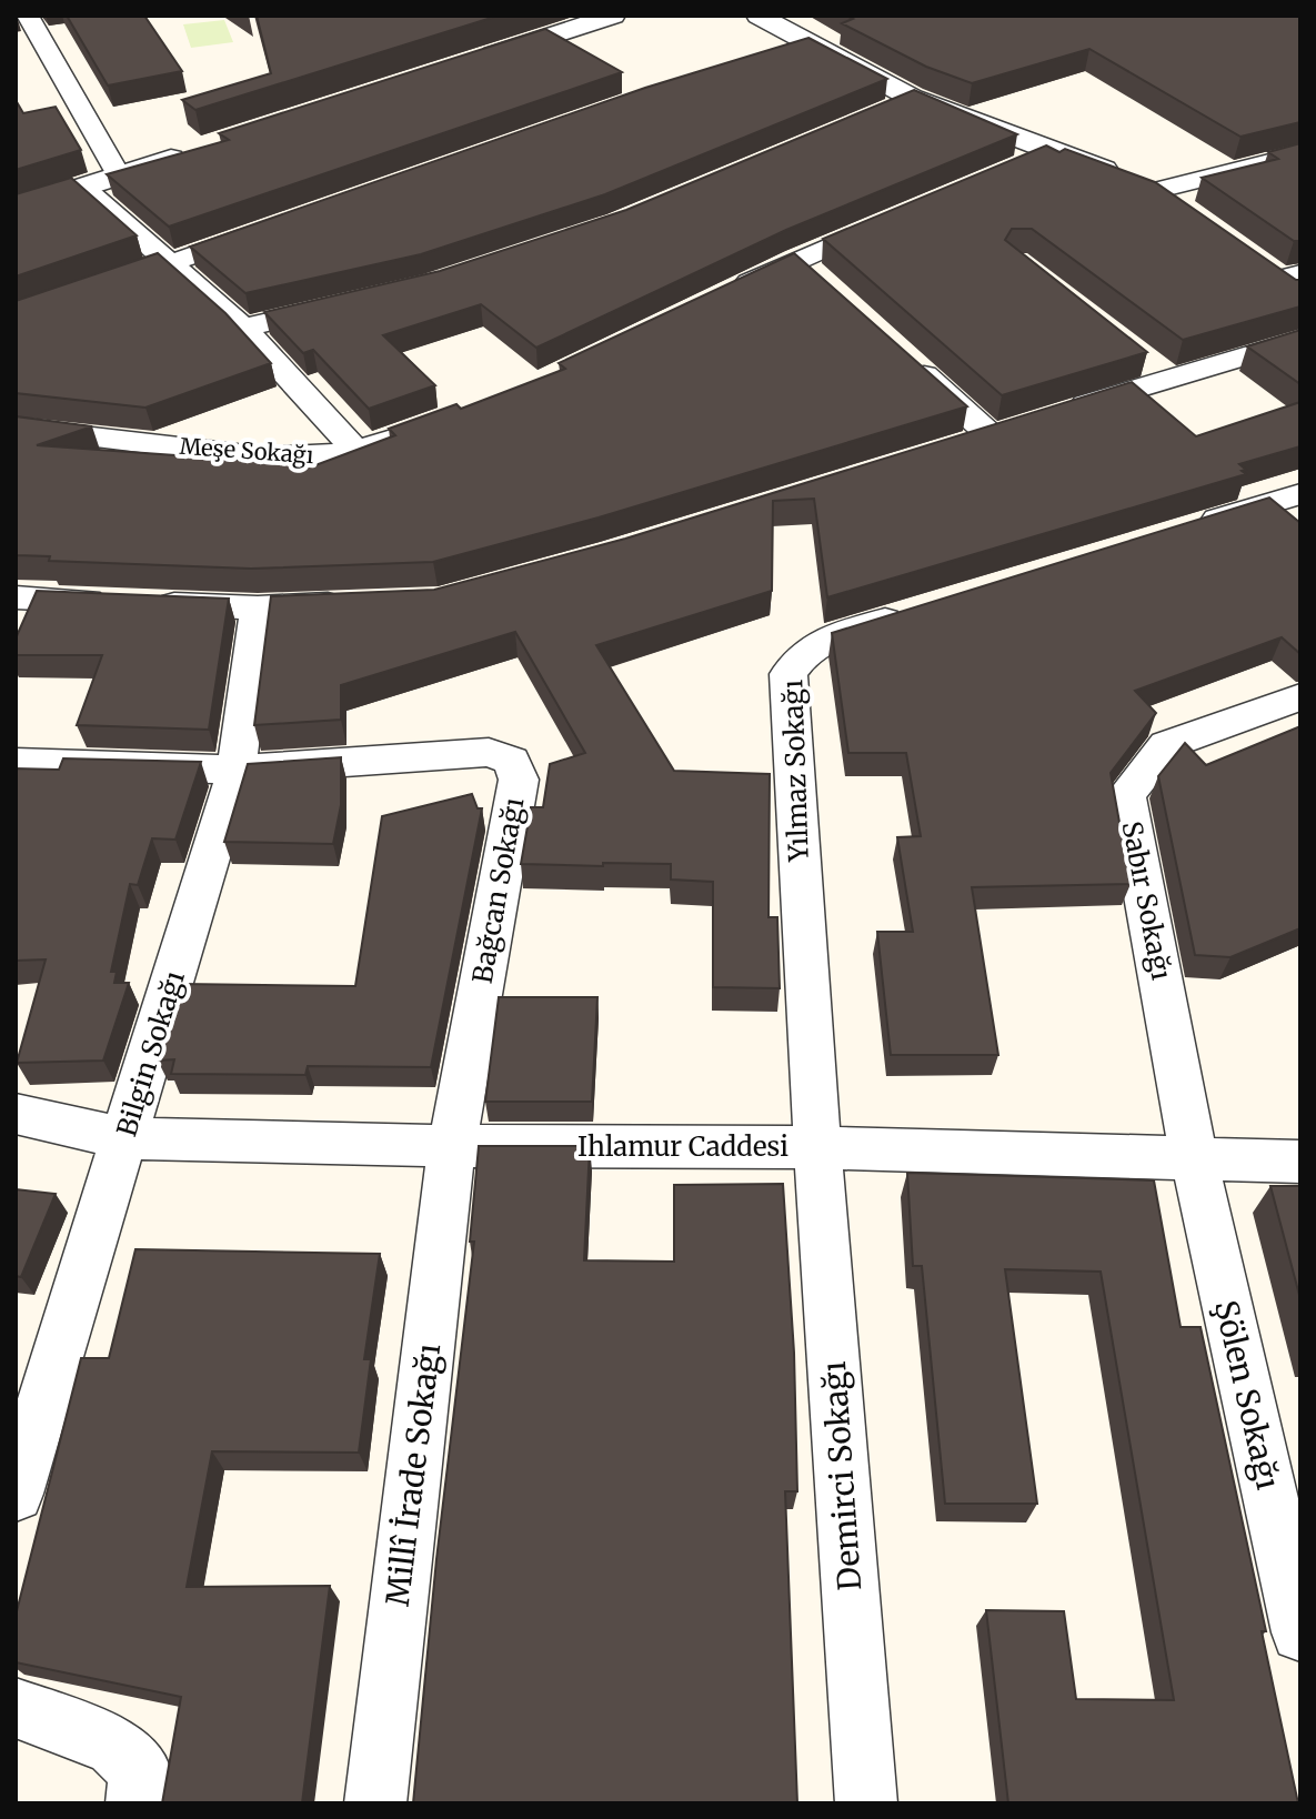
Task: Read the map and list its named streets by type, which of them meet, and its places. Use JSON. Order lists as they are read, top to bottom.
{
  "streets": {
    "street": [
      "Meşe Sokağı",
      "Yılmaz Sokağı",
      "Bağcan Sokağı",
      "Sabır Sokağı",
      "Bilgin Sokağı",
      "Ihlamur Caddesi",
      "Şölen Sokağı",
      "Millî İrade Sokağı",
      "Demirci Sokağı"
    ]
  },
  "crossings": [
    ["Yılmaz Sokağı", "Ihlamur Caddesi"],
    ["Yılmaz Sokağı", "Demirci Sokağı"],
    ["Bağcan Sokağı", "Bilgin Sokağı"],
    ["Bağcan Sokağı", "Ihlamur Caddesi"],
    ["Bağcan Sokağı", "Millî İrade Sokağı"],
    ["Sabır Sokağı", "Ihlamur Caddesi"],
    ["Sabır Sokağı", "Şölen Sokağı"],
    ["Bilgin Sokağı", "Ihlamur Caddesi"],
    ["Ihlamur Caddesi", "Şölen Sokağı"],
    ["Ihlamur Caddesi", "Millî İrade Sokağı"],
    ["Ihlamur Caddesi", "Demirci Sokağı"]
  ]
}
